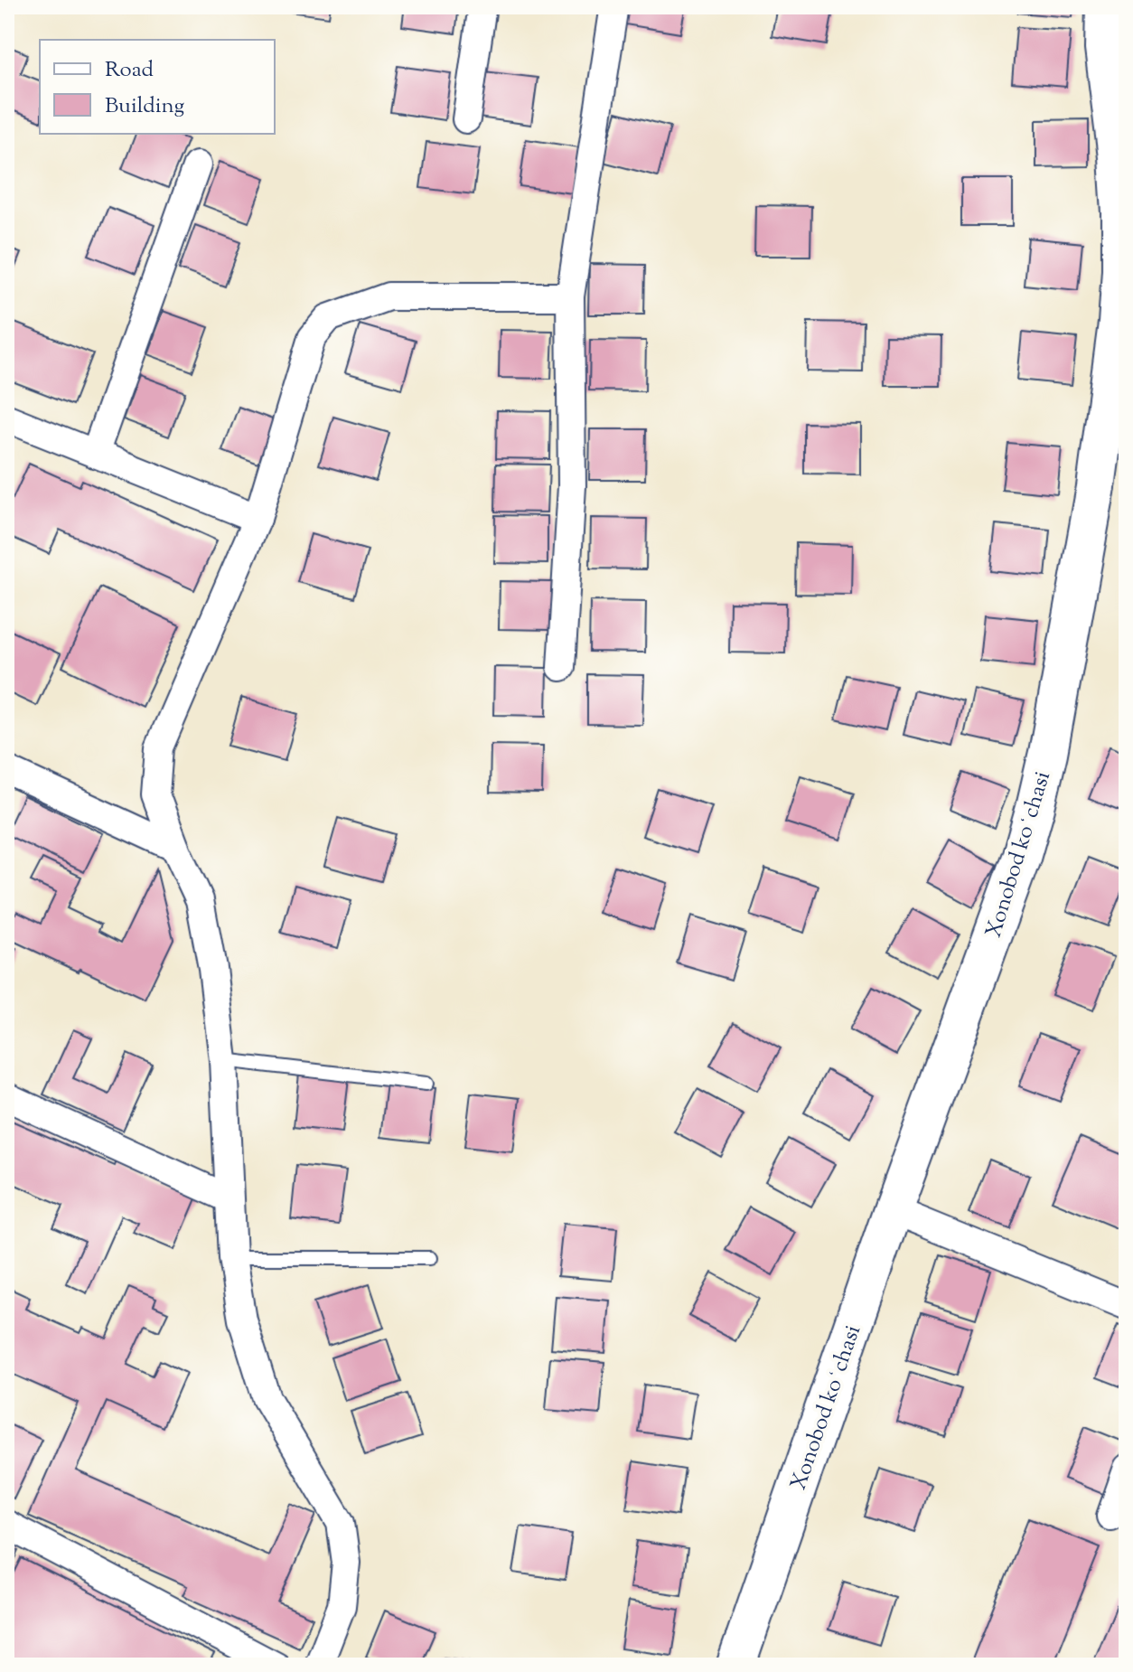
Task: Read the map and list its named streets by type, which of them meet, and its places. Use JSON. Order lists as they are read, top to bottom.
{
  "streets": {
    "main road": ["Xonobod koʻchasi"]
  },
  "legend": ["Road", "Building"]
}
